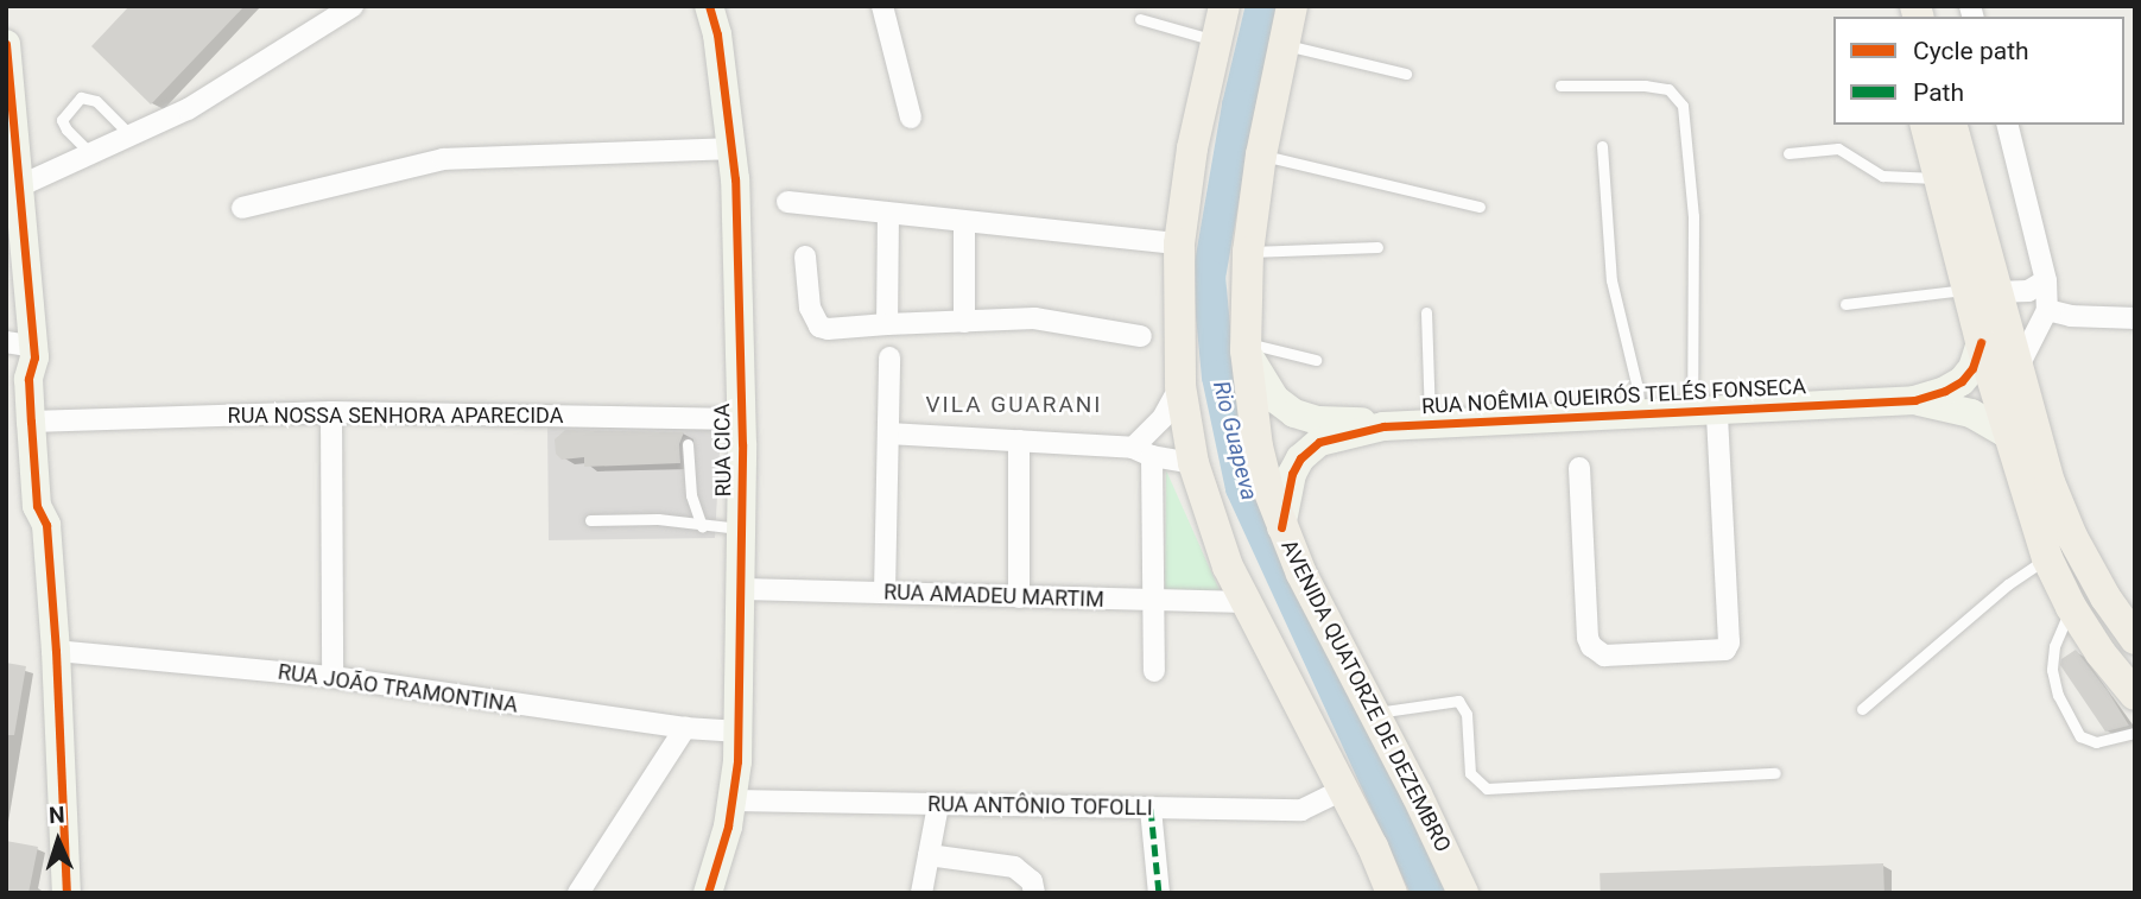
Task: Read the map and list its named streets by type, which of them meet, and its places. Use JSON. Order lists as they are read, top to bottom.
{
  "streets": {
    "main road": ["AVENIDA QUATORZE DE DEZEMBRO"],
    "street": [
      "RUA NOÊMIA QUEIRÓS TELÉS FONSECA",
      "RUA NOSSA SENHORA APARECIDA",
      "RUA CICA",
      "RUA AMADEU MARTIM",
      "RUA JOÃO TRAMONTINA",
      "RUA ANTÔNIO TOFOLLI"
    ]
  },
  "crossings": [
    ["RUA NOÊMIA QUEIRÓS TELÉS FONSECA", "AVENIDA QUATORZE DE DEZEMBRO"],
    ["RUA NOSSA SENHORA APARECIDA", "RUA CICA"],
    ["RUA CICA", "RUA AMADEU MARTIM"],
    ["RUA CICA", "RUA JOÃO TRAMONTINA"],
    ["RUA CICA", "RUA ANTÔNIO TOFOLLI"]
  ],
  "districts": ["VILA GUARANI"],
  "water": ["Rio Guapeva"],
  "legend": ["Cycle path", "Path"],
  "north": "top"
}
